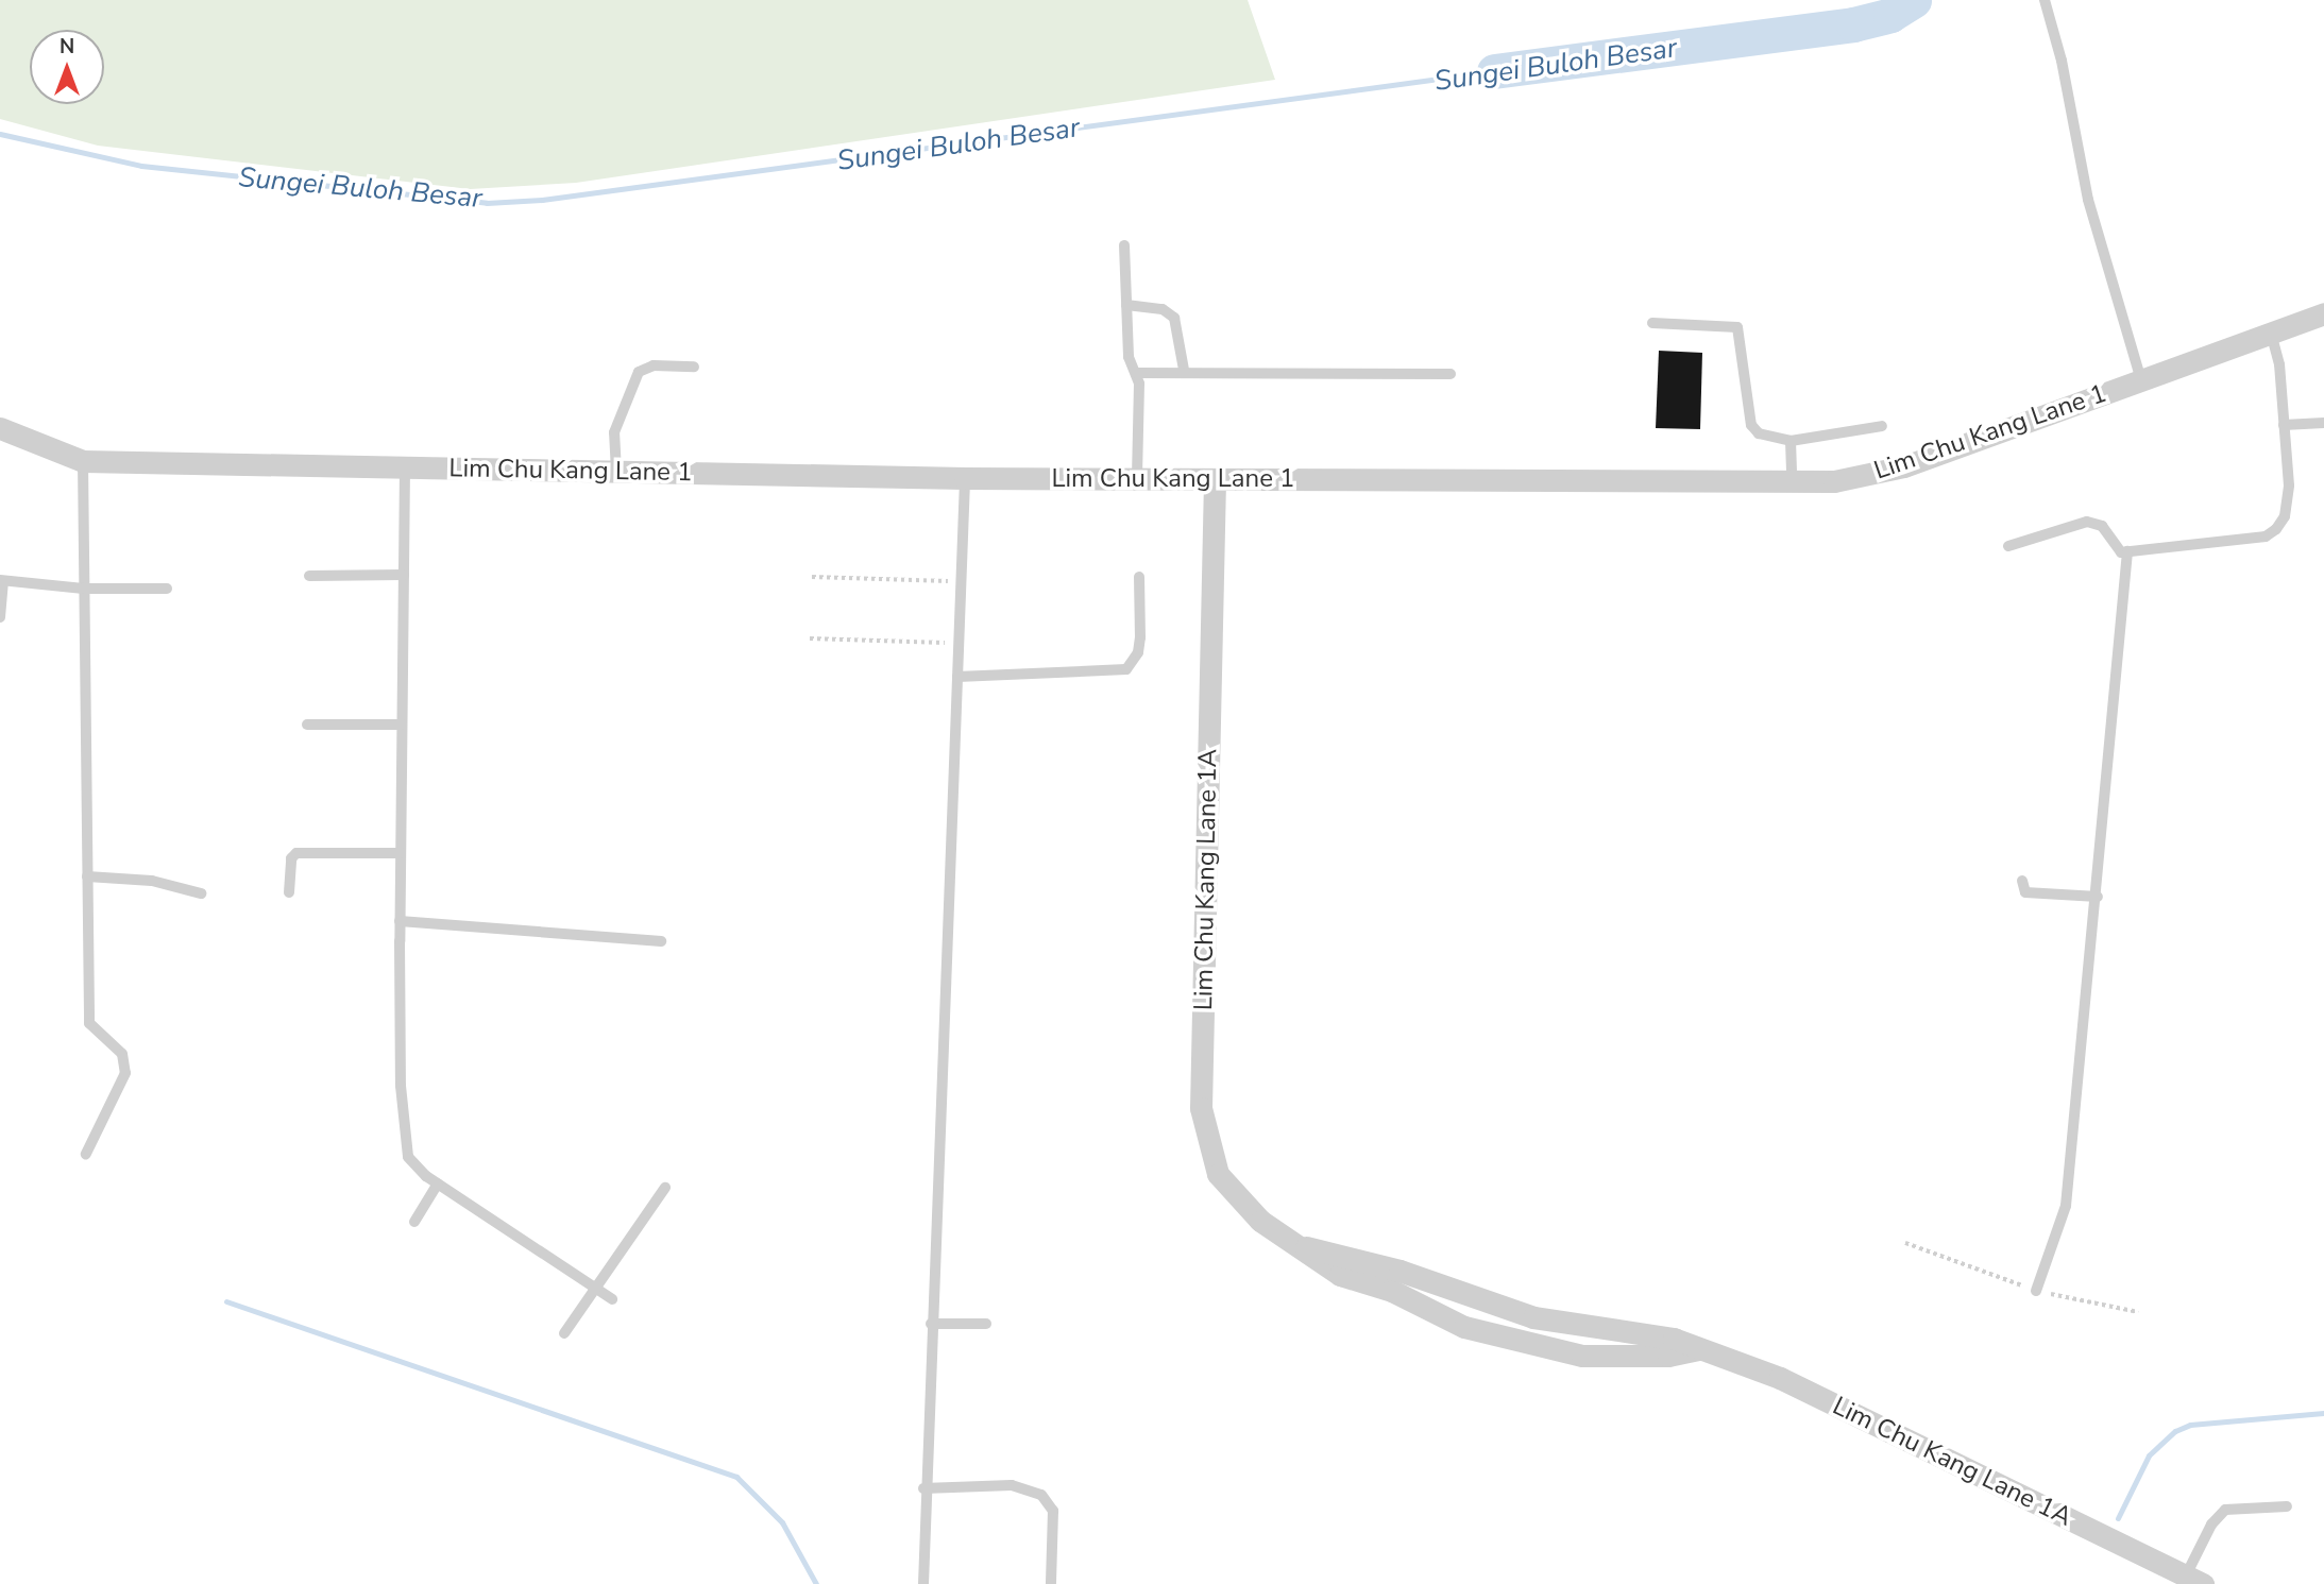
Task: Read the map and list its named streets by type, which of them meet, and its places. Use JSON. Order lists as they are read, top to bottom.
{
  "streets": {
    "street": ["Lim Chu Kang Lane 1", "Lim Chu Kang Lane 1A"]
  },
  "crossings": [
    ["Lim Chu Kang Lane 1", "Lim Chu Kang Lane 1A"]
  ],
  "water": ["Sungei Buloh Besar"],
  "north": "top"
}
